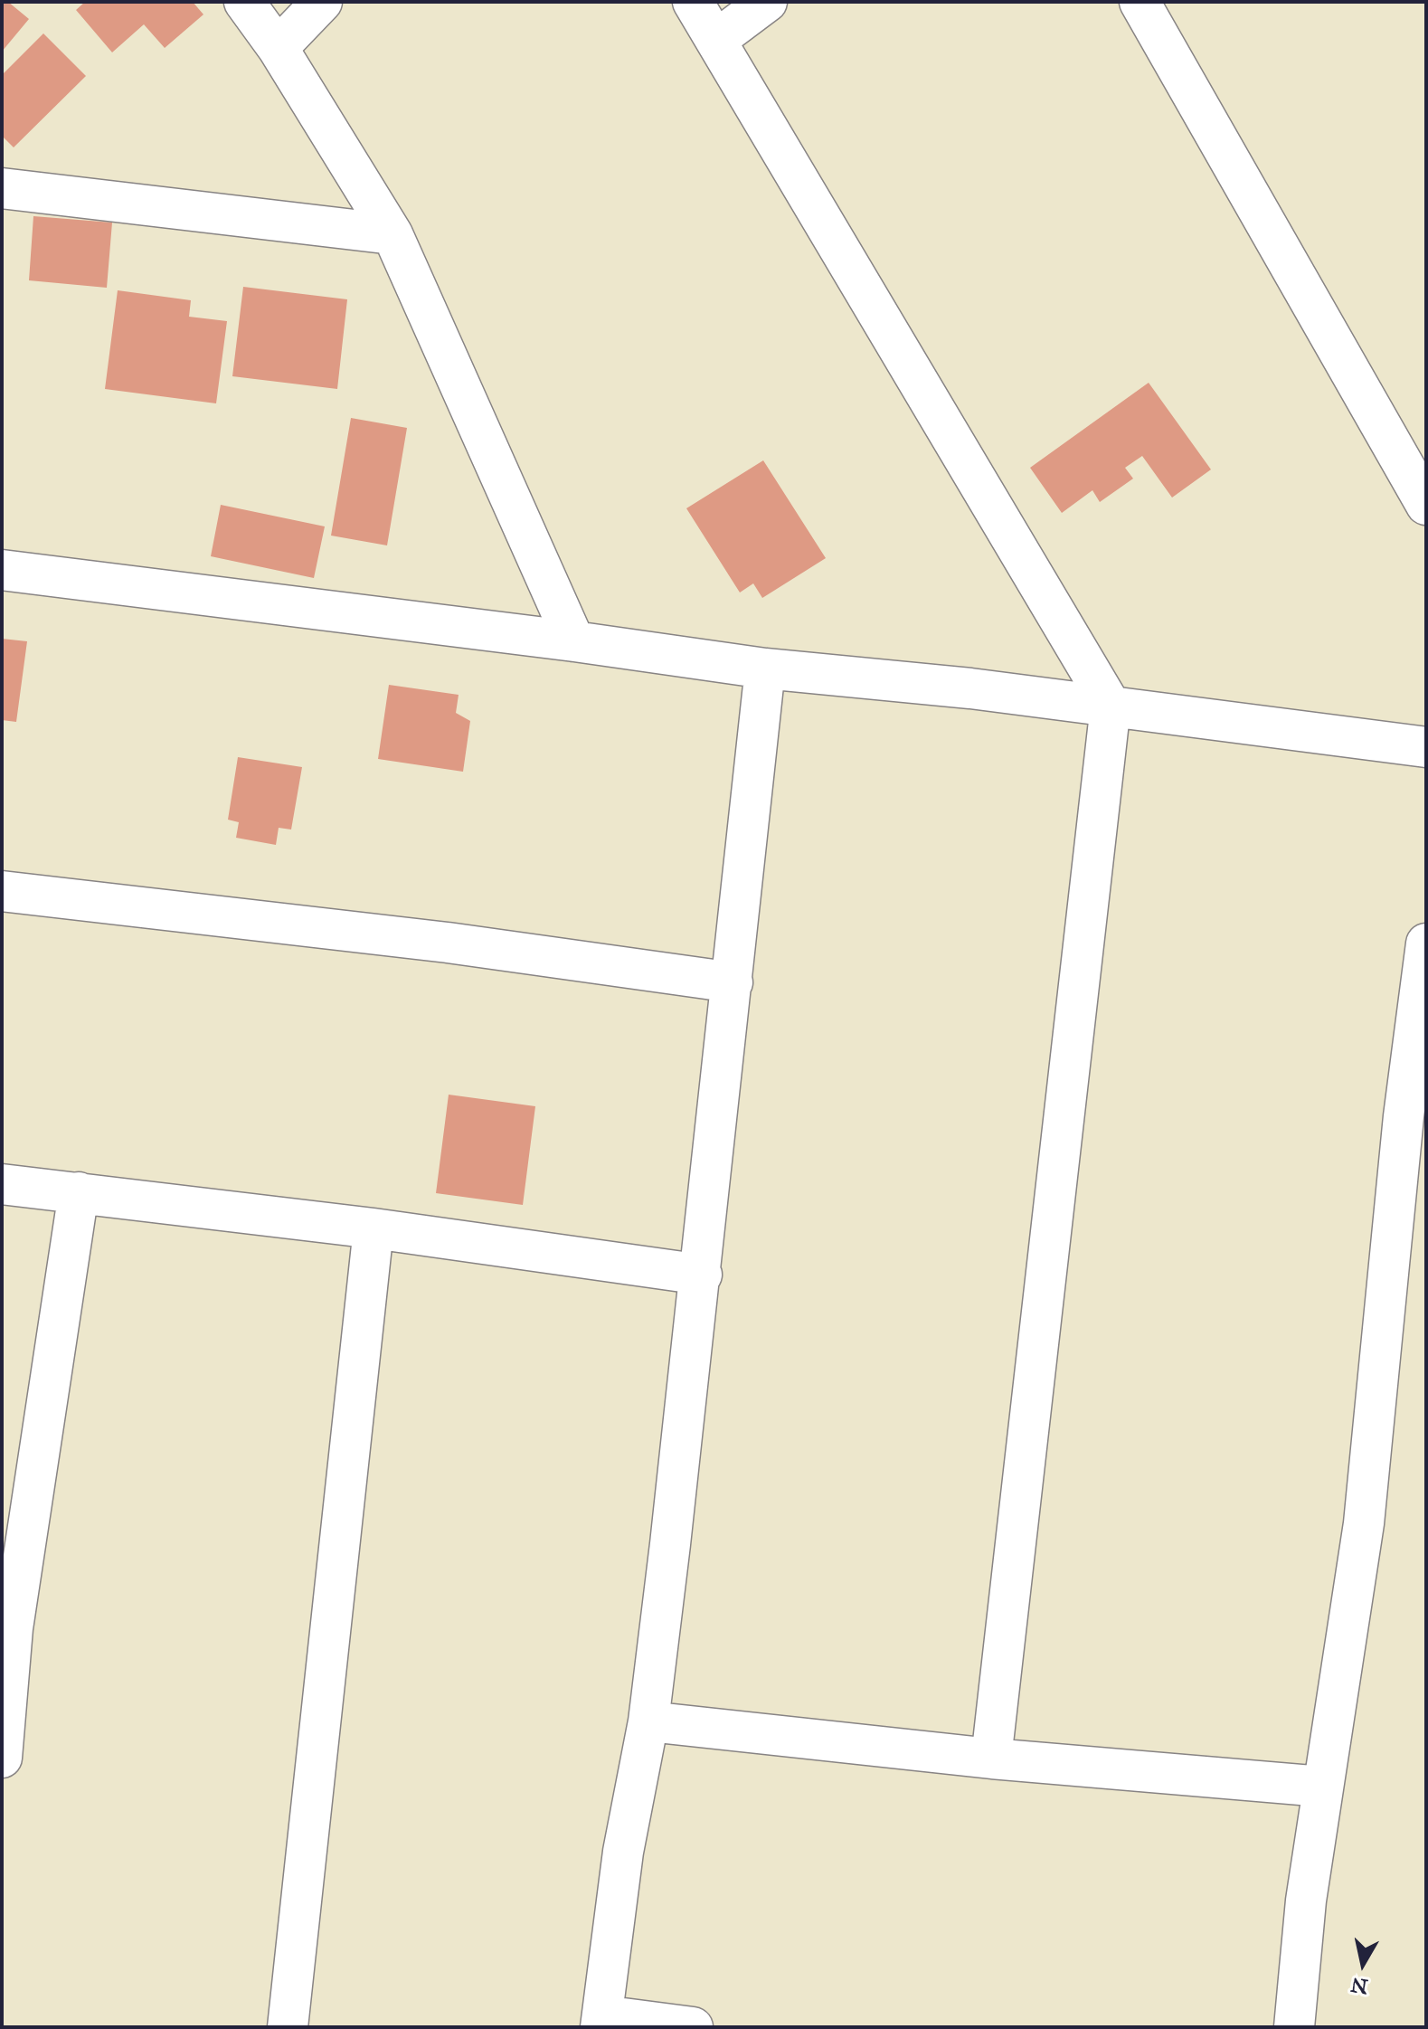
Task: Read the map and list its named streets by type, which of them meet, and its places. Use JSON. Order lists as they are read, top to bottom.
{
  "north": "bottom"
}
